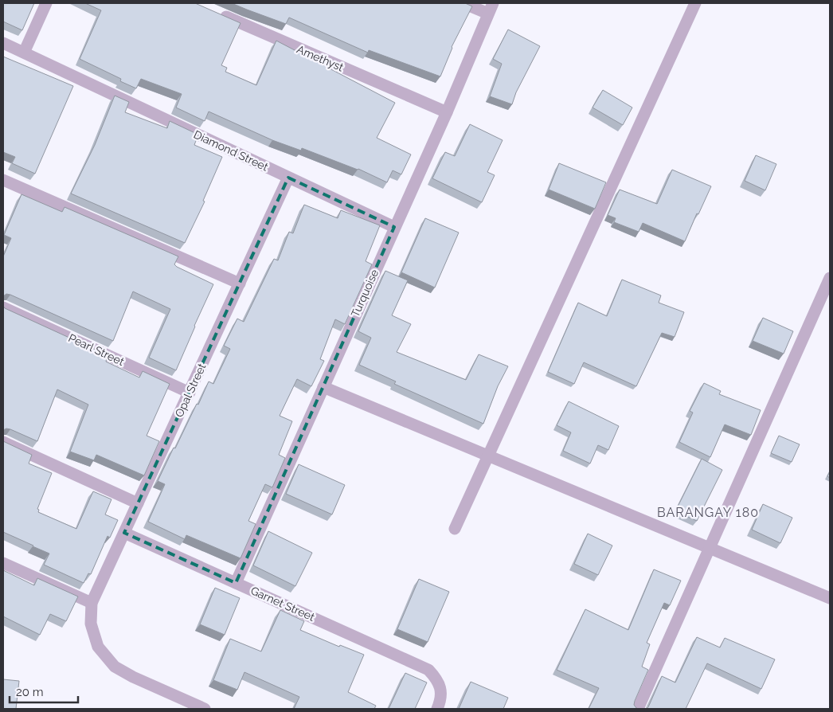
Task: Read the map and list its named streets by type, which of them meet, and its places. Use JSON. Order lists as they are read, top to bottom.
{
  "streets": {
    "street": [
      "Amethyst",
      "Diamond Street",
      "Turquoise",
      "Pearl Street",
      "Opal Street",
      "Garnet Street"
    ]
  },
  "crossings": [
    ["Amethyst", "Turquoise"],
    ["Diamond Street", "Turquoise"],
    ["Diamond Street", "Opal Street"],
    ["Turquoise", "Garnet Street"],
    ["Pearl Street", "Opal Street"],
    ["Opal Street", "Garnet Street"]
  ],
  "districts": ["BARANGAY 180"],
  "scale_bar": "20 m"
}
